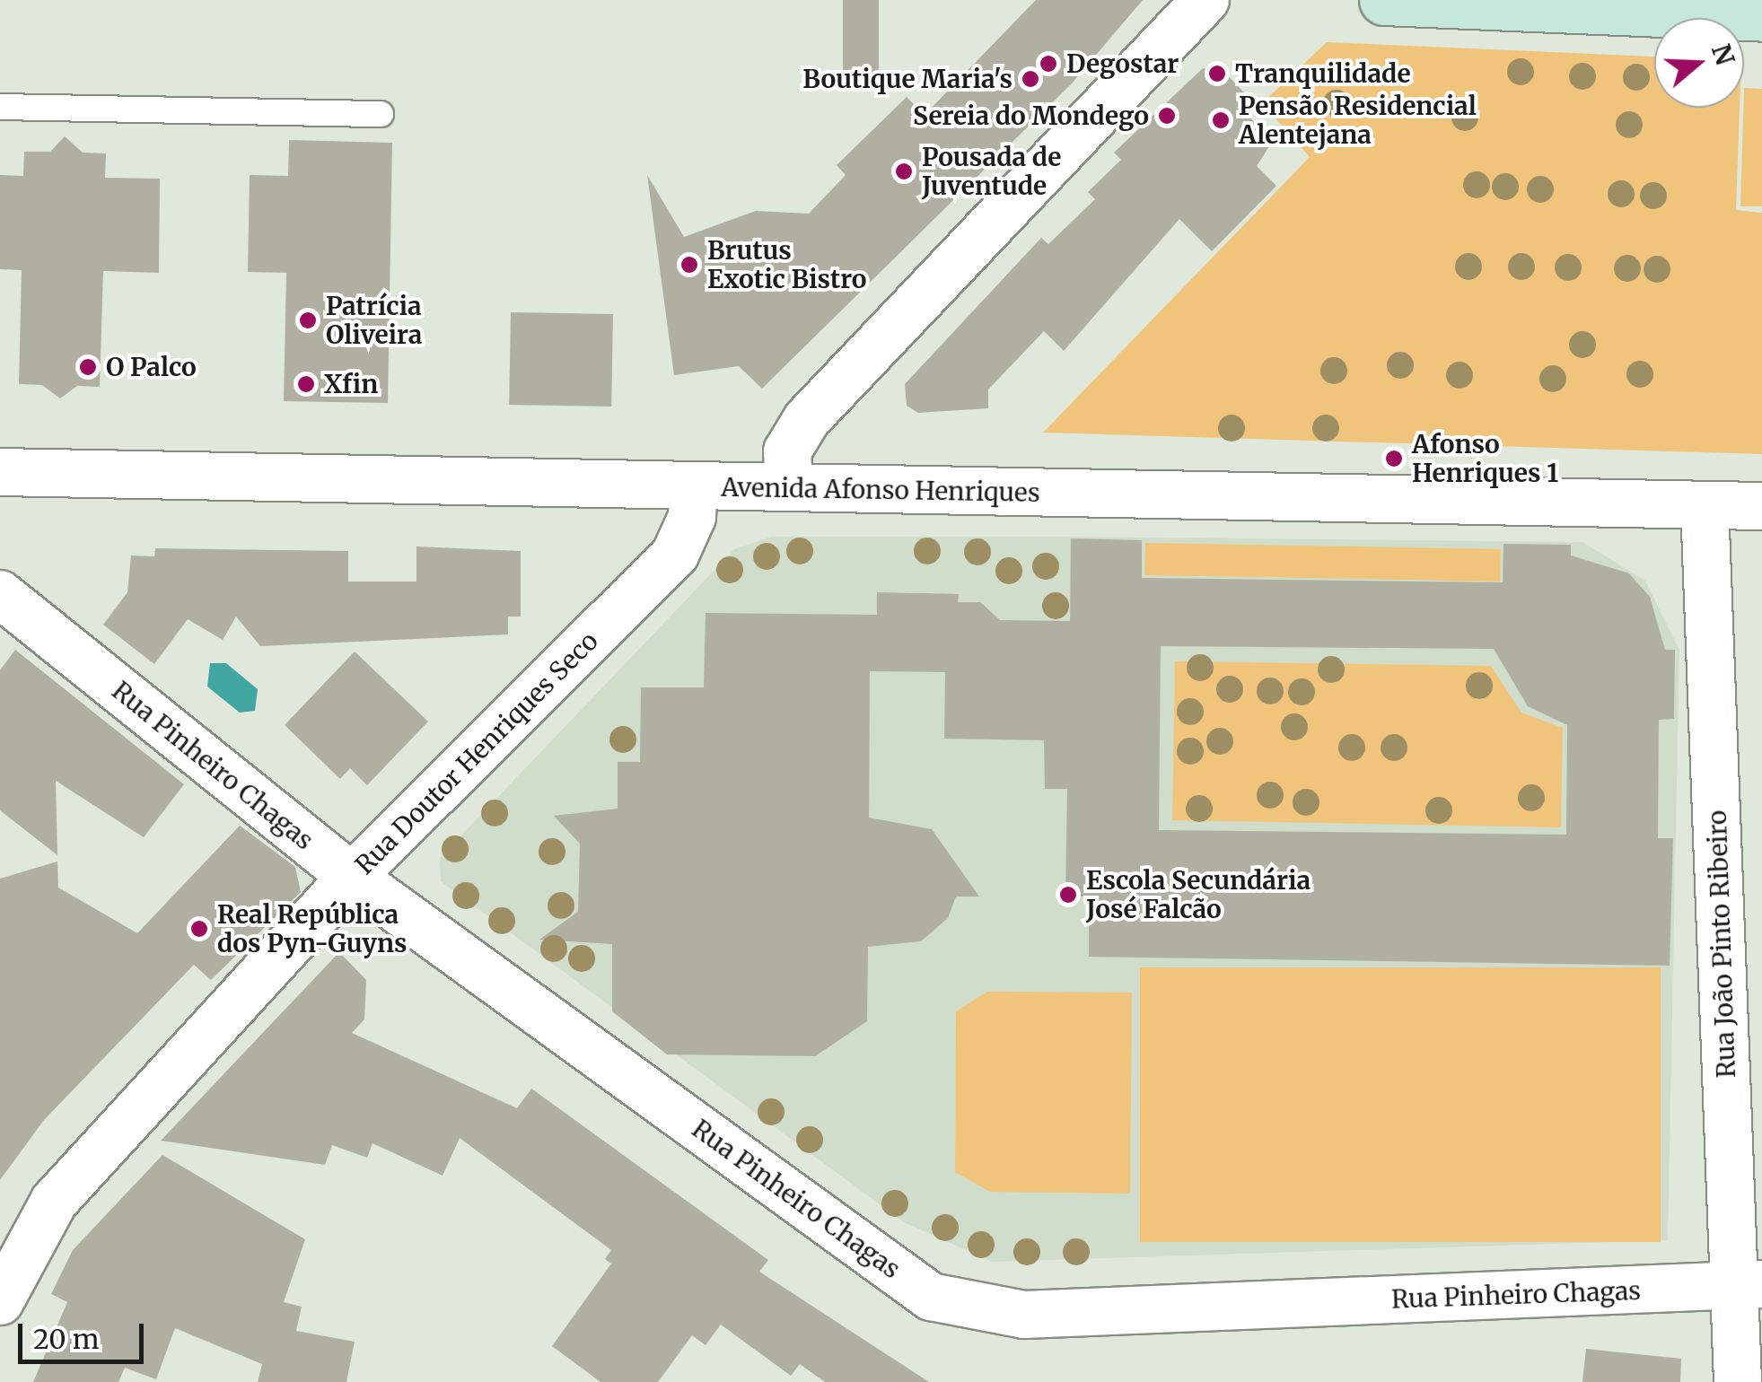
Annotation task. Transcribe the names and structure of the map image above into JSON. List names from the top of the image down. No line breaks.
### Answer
{"streets":{"street":["Avenida Afonso Henriques","Rua Doutor Henriques Seco","Rua Pinheiro Chagas","Rua João Pinto Ribeiro"]},"crossings":[["Avenida Afonso Henriques","Rua Doutor Henriques Seco"],["Avenida Afonso Henriques","Rua João Pinto Ribeiro"],["Rua Doutor Henriques Seco","Rua Pinheiro Chagas"],["Rua Pinheiro Chagas","Rua João Pinto Ribeiro"]],"places":["Degostar","Tranquilidade","Boutique Maria's","Sereia do Mondego","Pensão Residencial Alentejana","Pousada de Juventude","Brutus Exotic Bistro","Patrícia Oliveira","O Palco","Xfin","Afonso Henriques 1","Escola Secundária José Falcão","Real República dos Pyn-Guyns"],"scale_bar":"20 m","north":"right"}
